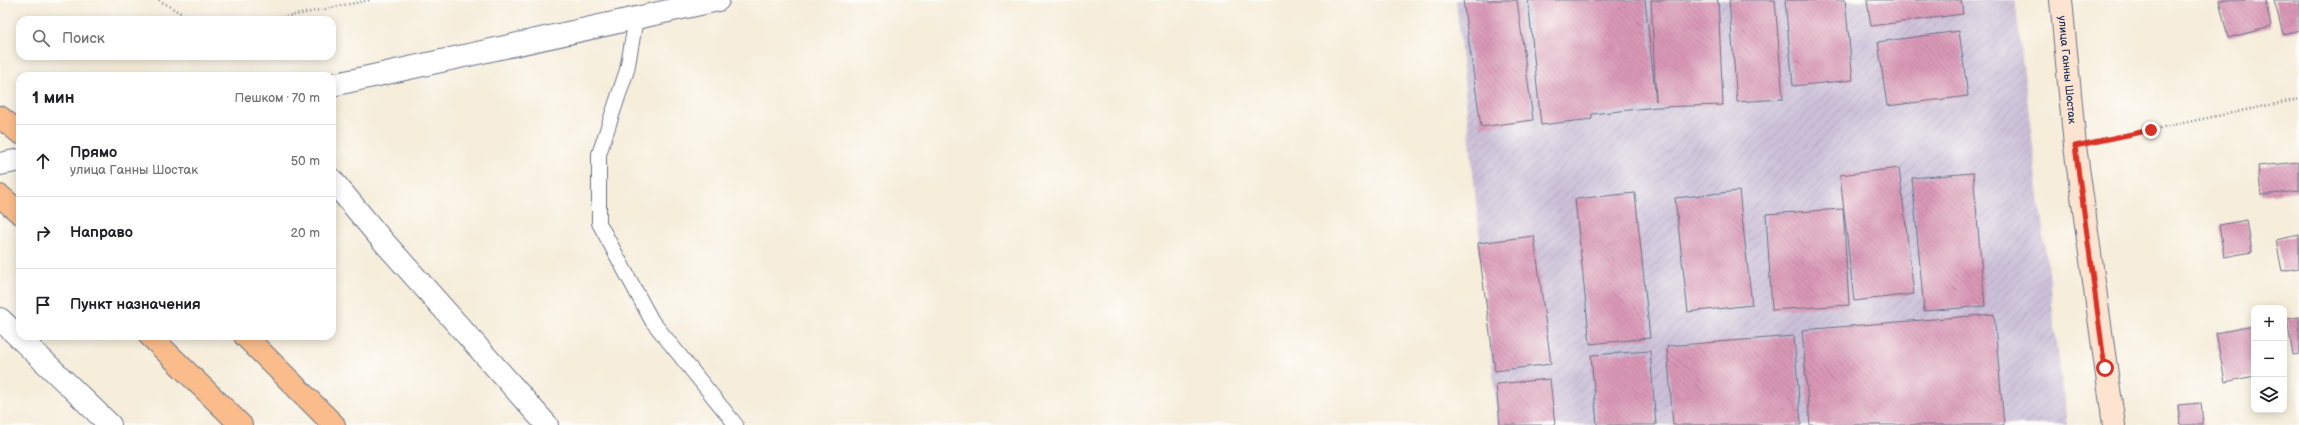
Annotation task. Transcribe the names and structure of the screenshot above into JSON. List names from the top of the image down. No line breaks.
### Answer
{"streets":{"main road":["улица Ганны Шостак"]},"page":{"search":"Поиск","heading":["1 мин","Пешком · 70 m"],"list":[["Прямо","улица Ганны Шостак","50 m"],["Направо","20 m"],"Пункт назначения"],"map_buttons":["+","−"]}}
